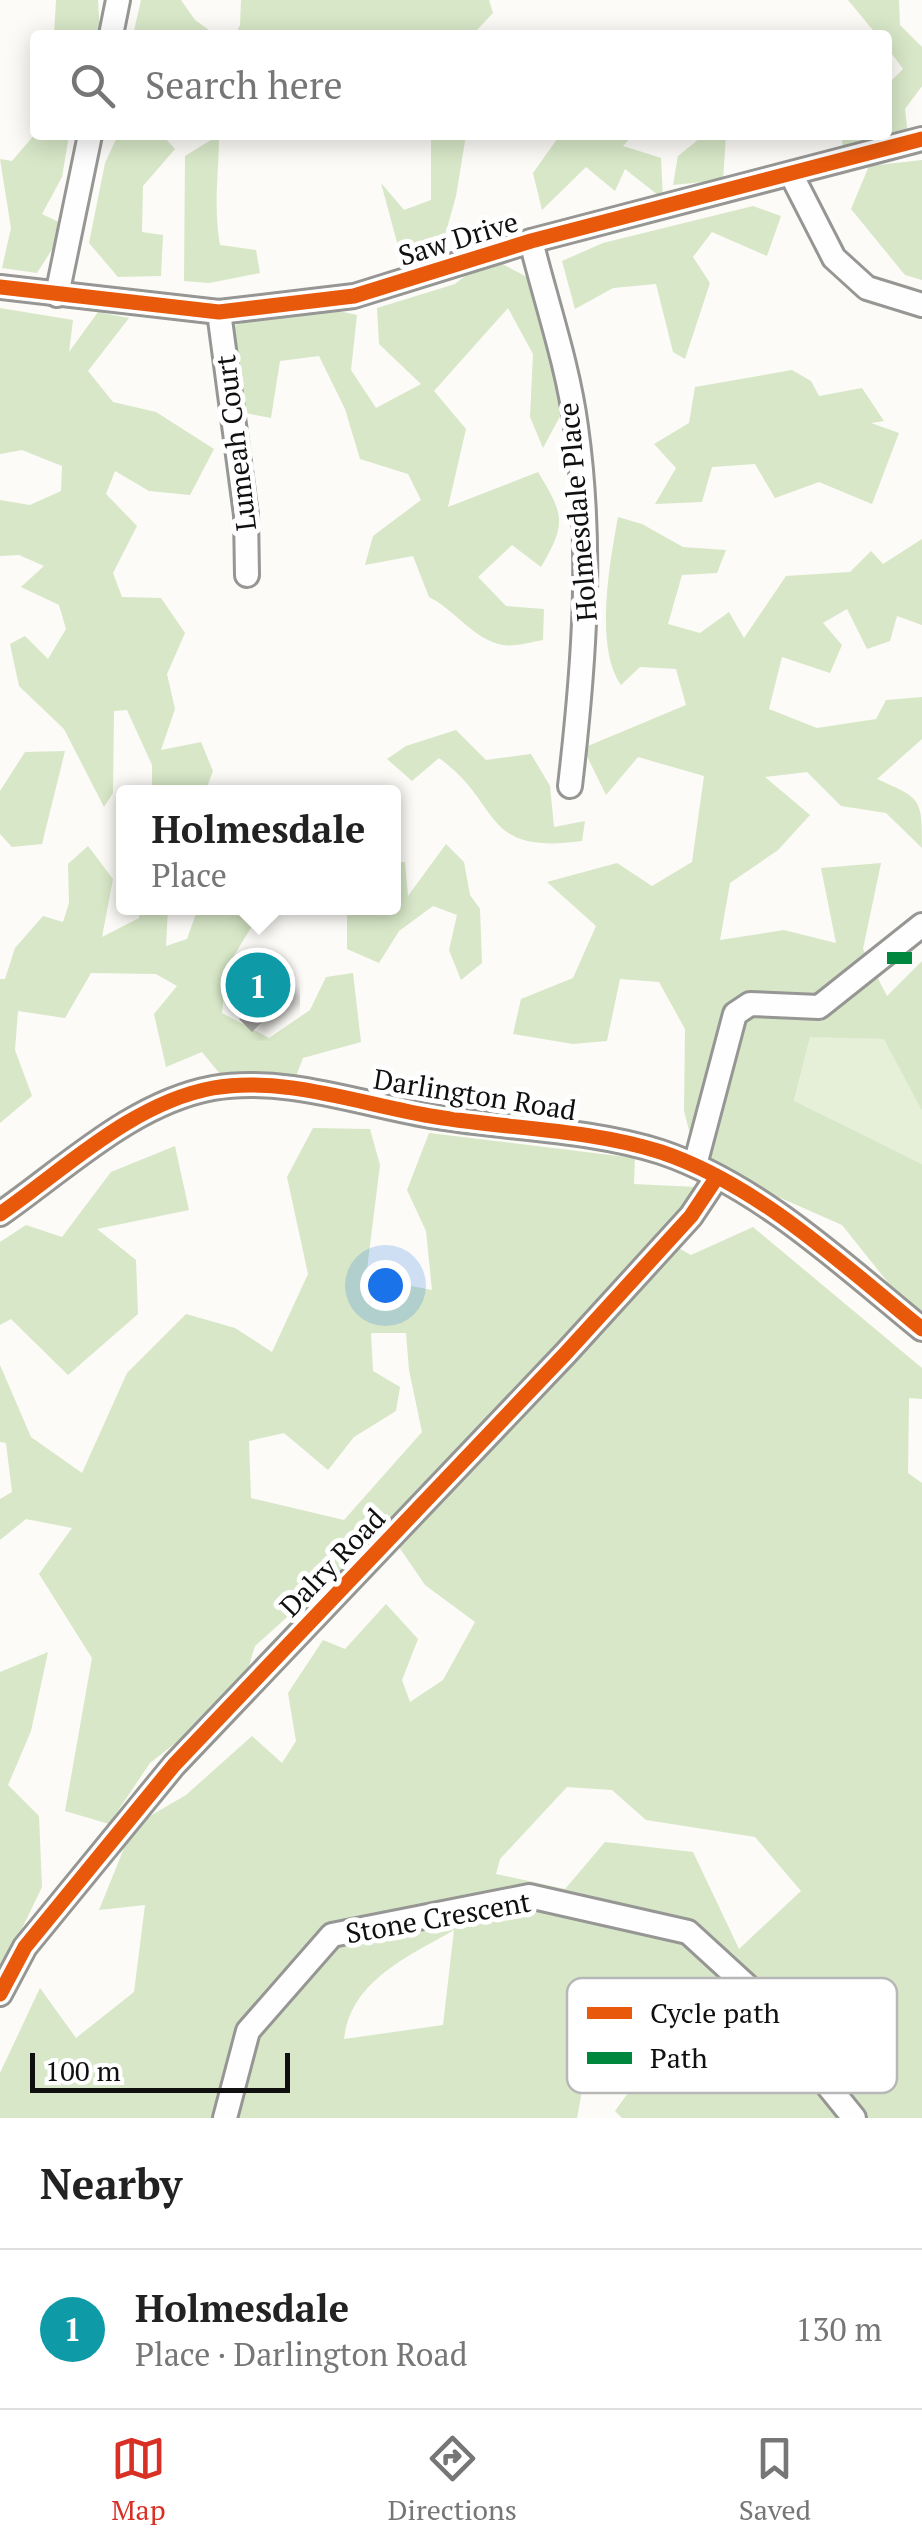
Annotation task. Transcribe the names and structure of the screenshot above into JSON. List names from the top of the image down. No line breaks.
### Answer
{"streets":{"street":["Saw Drive","Lumeah Court","Holmesdale Place","Darlington Road","Dalry Road","Stone Crescent"]},"crossings":[["Saw Drive","Lumeah Court"],["Saw Drive","Holmesdale Place"],["Darlington Road","Dalry Road"]],"legend":["Cycle path","Path"],"scale_bar":"100 m","page":{"search":"Search here","popup":["Holmesdale","Place"],"pins":"1","scale":"100 m","heading":"Nearby","list":[{"mark":"1","name":"Holmesdale","note":"Place · Darlington Road","value":"130 m"}],"nav":["Map","Directions","Saved"]}}
